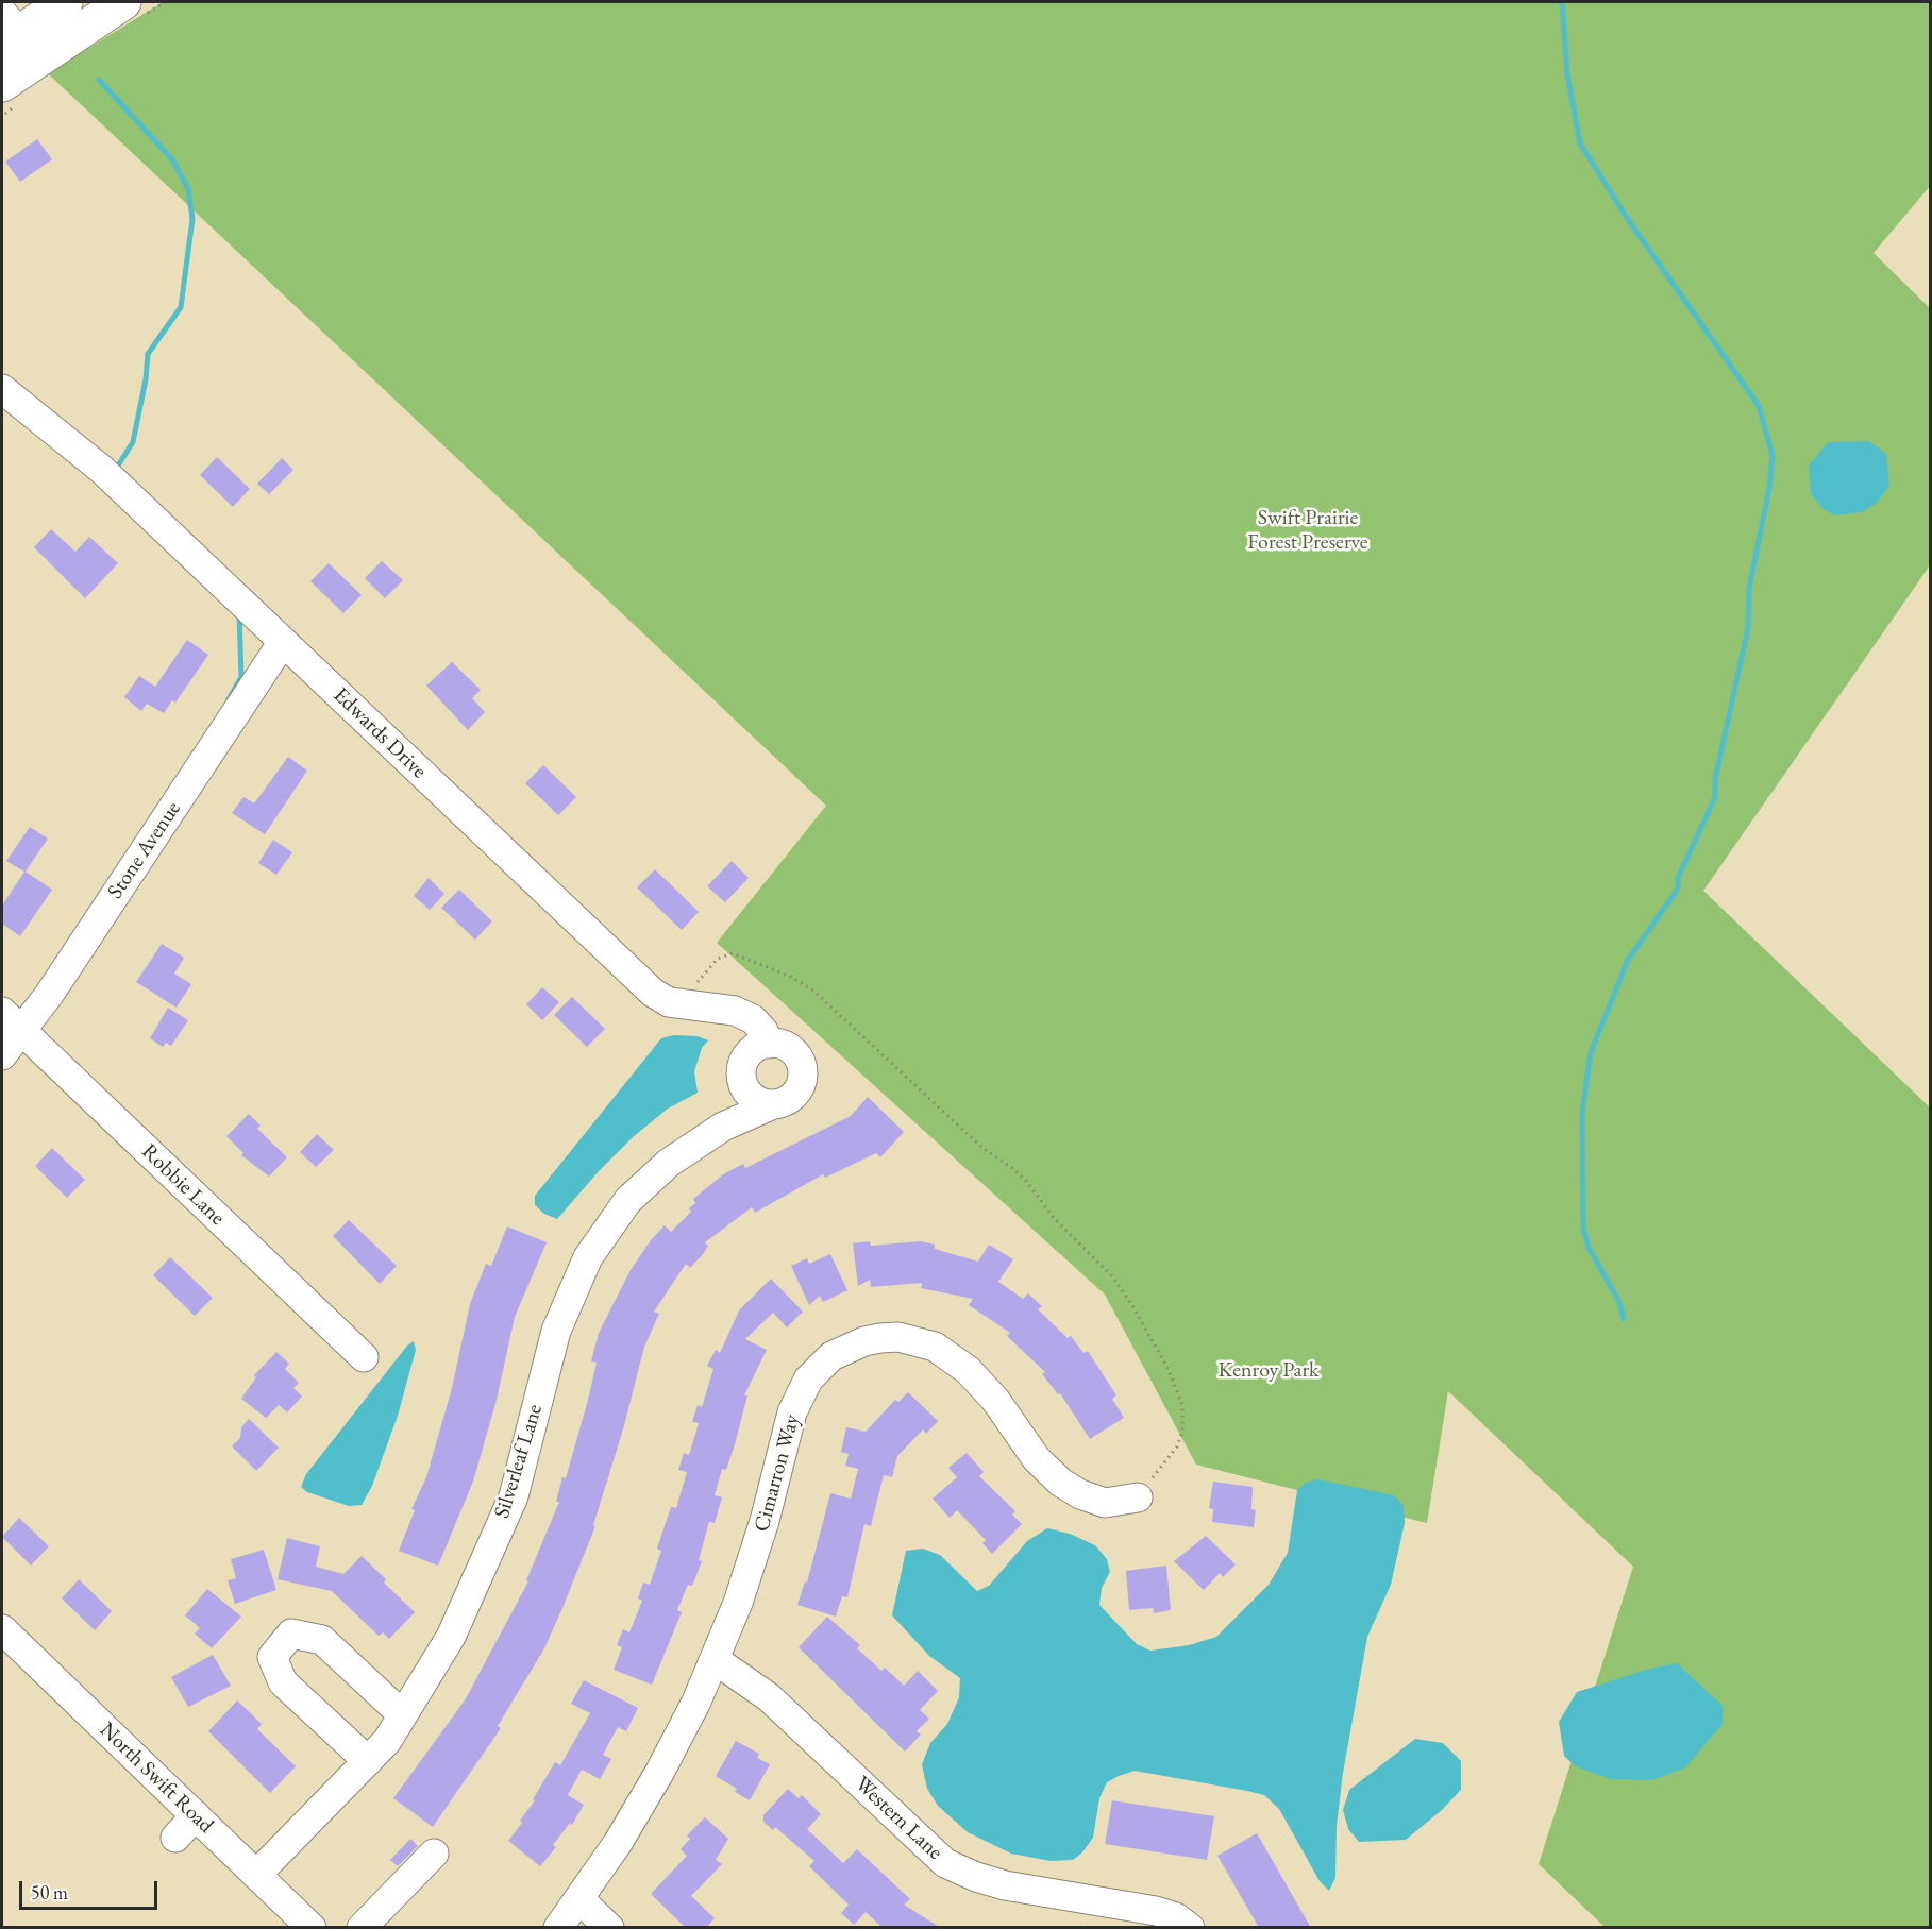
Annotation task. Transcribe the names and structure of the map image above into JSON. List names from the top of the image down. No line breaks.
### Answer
{"streets":{"street":["Edwards Drive","Stone Avenue","Robbie Lane","Silverleaf Lane","Cimarron Way","North Swift Road","Western Lane"]},"crossings":[["Edwards Drive","Stone Avenue"],["Edwards Drive","Silverleaf Lane"],["Stone Avenue","Robbie Lane"],["Silverleaf Lane","North Swift Road"],["Cimarron Way","Western Lane"]],"parks":["Swift Prairie Forest Preserve","Kenroy Park"],"scale_bar":"50 m"}
